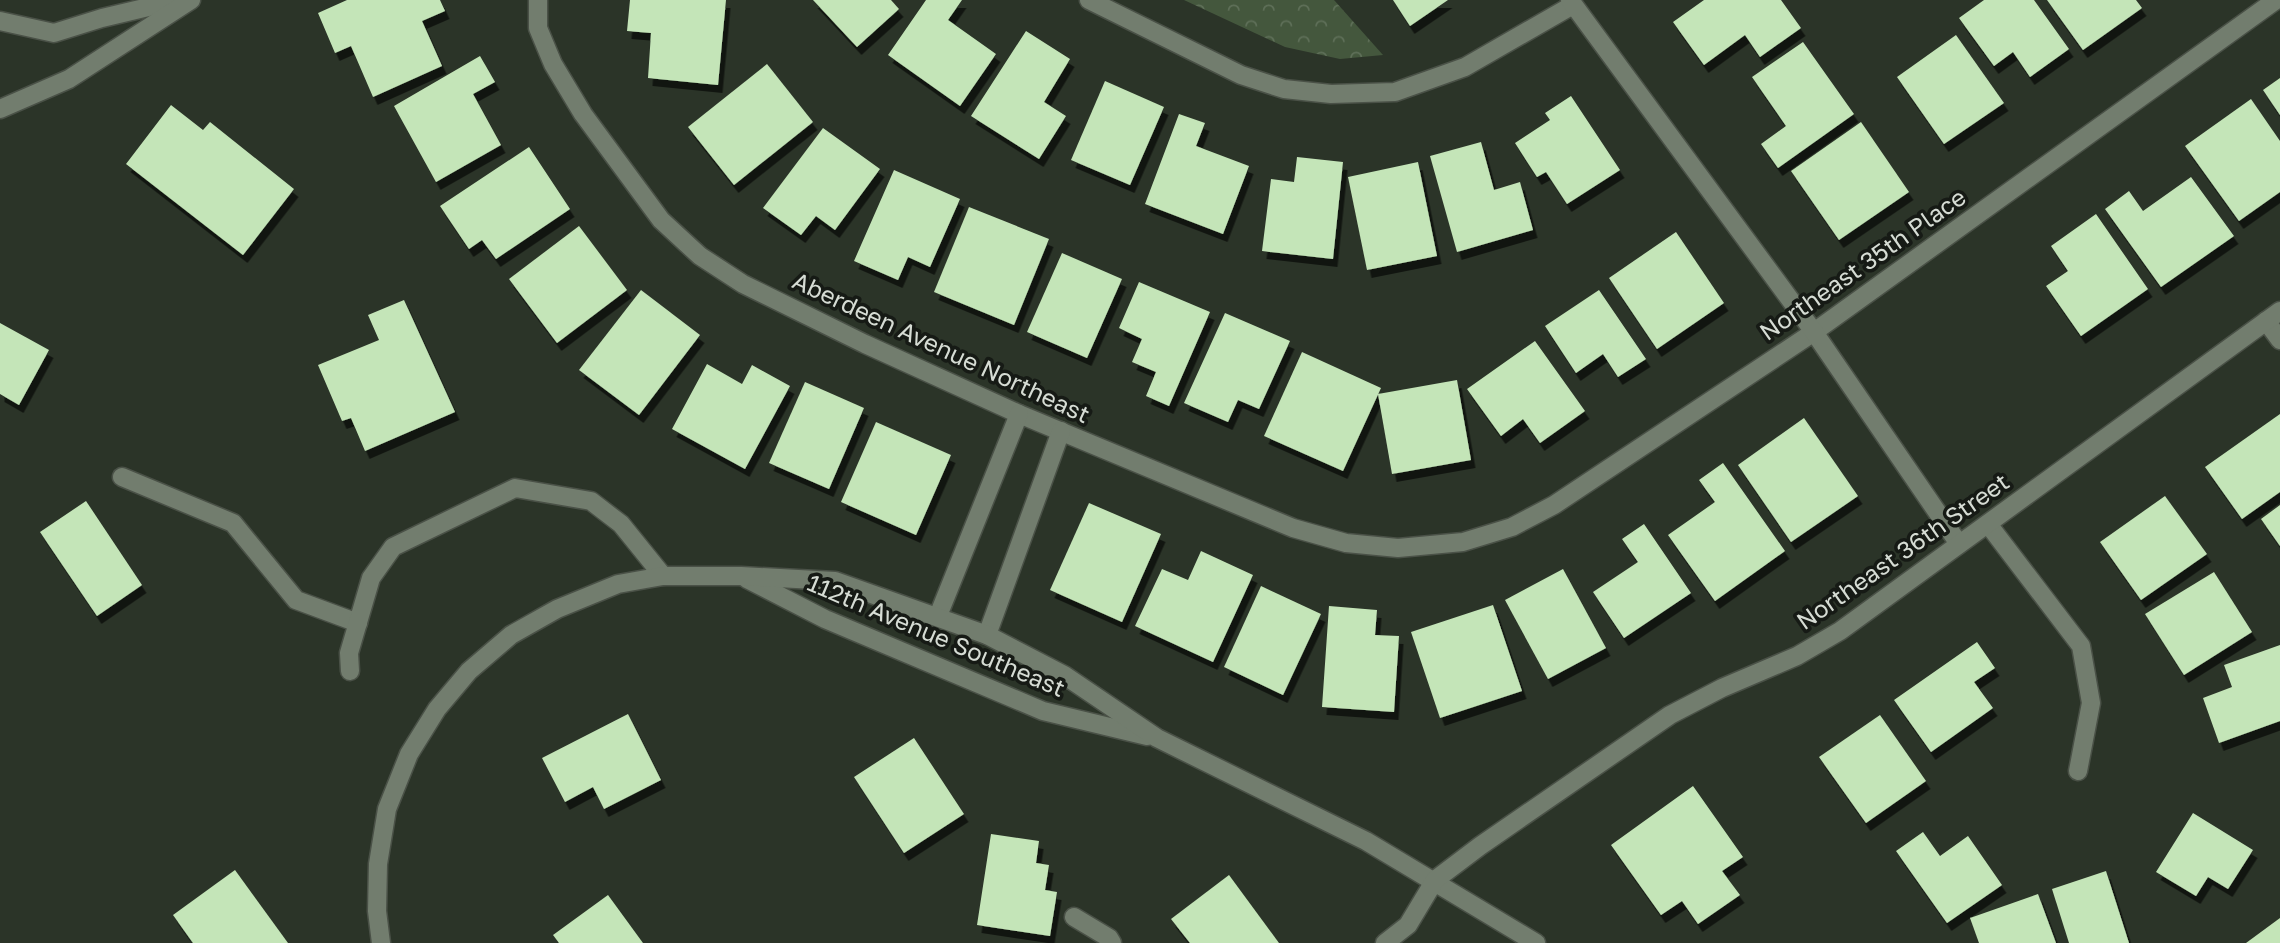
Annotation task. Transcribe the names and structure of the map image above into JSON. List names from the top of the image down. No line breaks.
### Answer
{"streets":{"street":["Northeast 35th Place","Aberdeen Avenue Northeast","Northeast 36th Street","112th Avenue Southeast"]},"crossings":[["Northeast 35th Place","Aberdeen Avenue Northeast"],["Northeast 36th Street","112th Avenue Southeast"]]}
